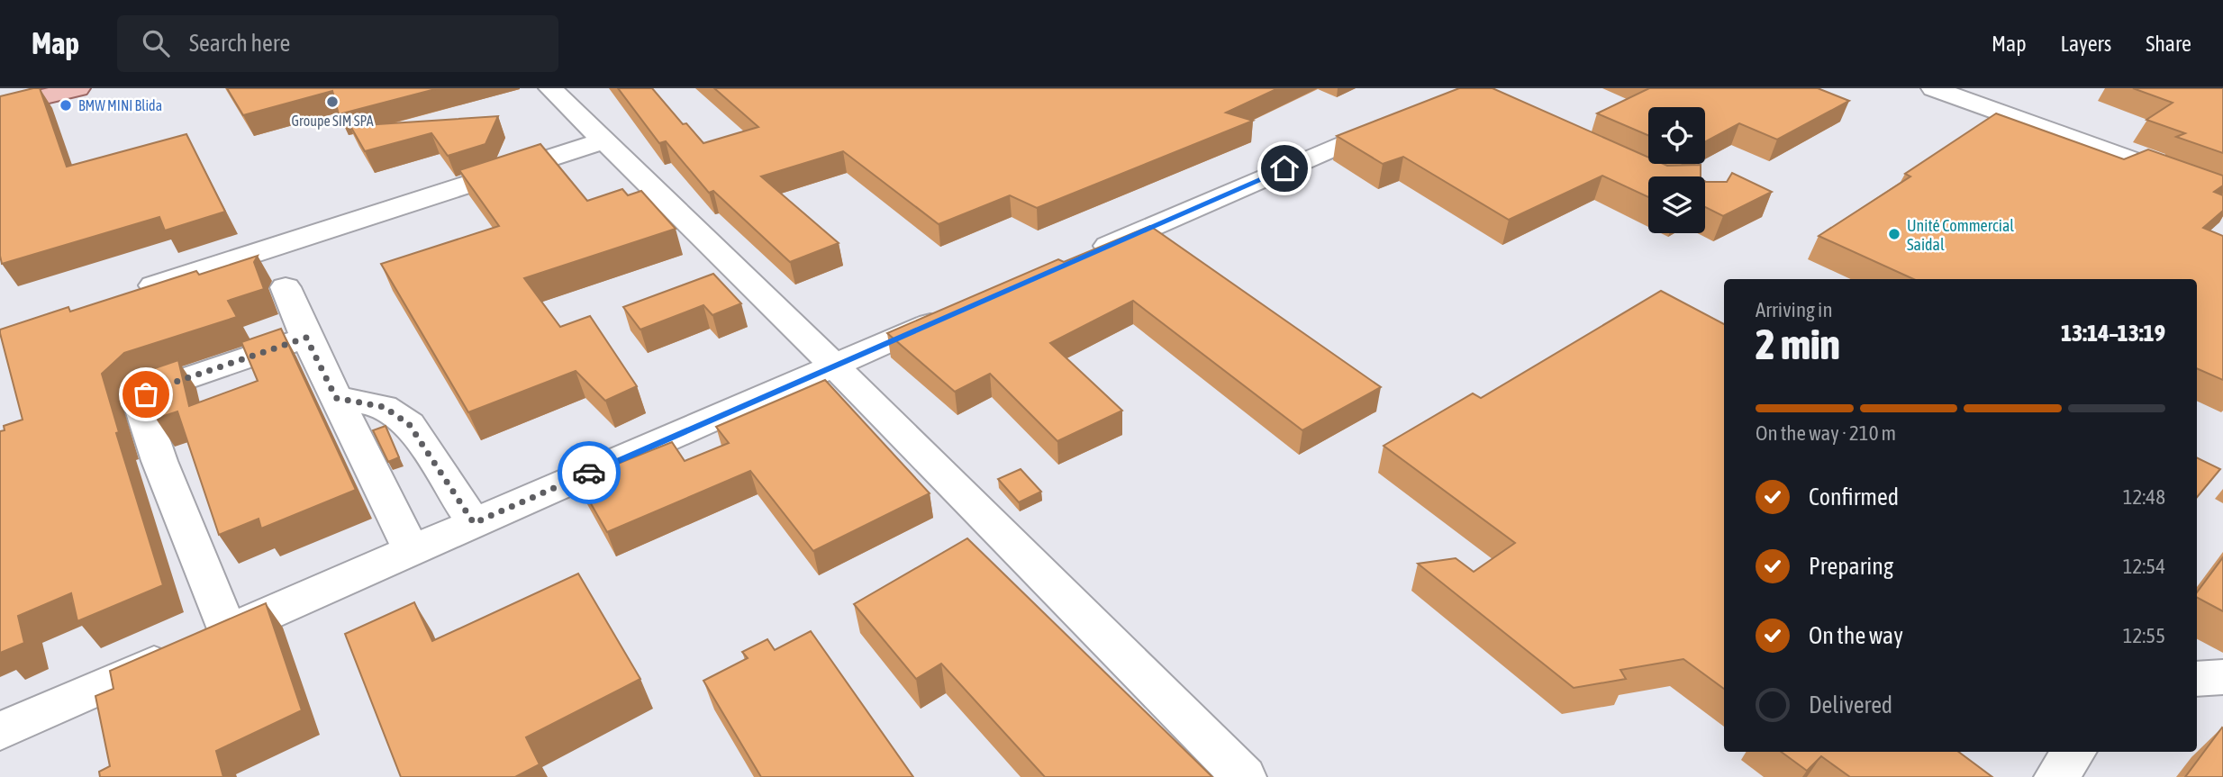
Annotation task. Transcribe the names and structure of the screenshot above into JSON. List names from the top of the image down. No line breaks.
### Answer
{"places":["Groupe SIM SPA","BMW MINI Blida","Unité Commercial Saidal"],"page":{"header":"Map","search":"Search here","nav":["Map","Layers","Share"],"heading":["2 min","Arriving in","13:14–13:19"],"bar":"On the way · 210 m","list":[["Confirmed","12:48"],["Preparing","12:54"],["On the way","12:55"],"Delivered"]}}
